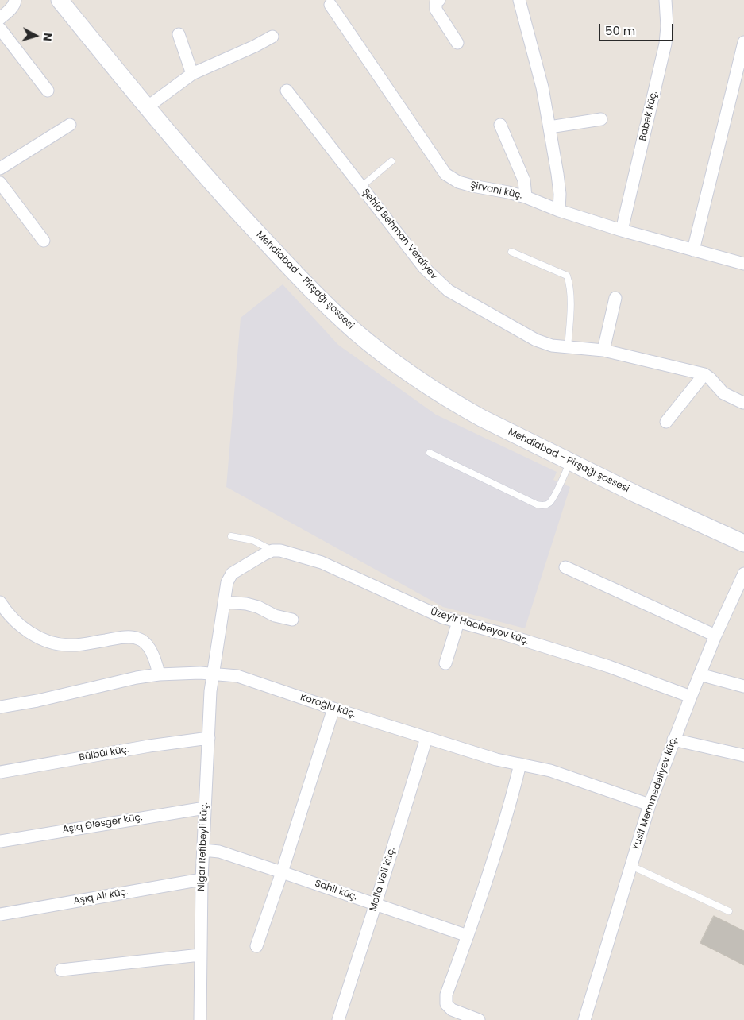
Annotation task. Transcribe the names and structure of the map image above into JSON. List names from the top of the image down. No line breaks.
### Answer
{"streets":{"main road":["Mehdiabad - Pirşağı şossesi"],"street":["Babək küç.","Şirvani küç.","Şəhid Bəhman Verdiyev","Üzeyir Hacıbəyov küç.","Koroğlu küç.","Bülbül küç.","Yusif Məmmədəliyev küç.","Aşıq Ələsgər küç.","Nigar Rəfibəyli küç.","Molla Vəli küç.","Sahil küç.","Aşıq Alı küç."]},"crossings":[["Babək küç.","Şirvani küç."],["Üzeyir Hacıbəyov küç.","Yusif Məmmədəliyev küç."],["Üzeyir Hacıbəyov küç.","Nigar Rəfibəyli küç."],["Koroğlu küç.","Yusif Məmmədəliyev küç."],["Koroğlu küç.","Nigar Rəfibəyli küç."],["Koroğlu küç.","Molla Vəli küç."],["Bülbül küç.","Nigar Rəfibəyli küç."],["Aşıq Ələsgər küç.","Nigar Rəfibəyli küç."],["Nigar Rəfibəyli küç.","Sahil küç."],["Nigar Rəfibəyli küç.","Aşıq Alı küç."],["Molla Vəli küç.","Sahil küç."]],"scale_bar":"50 m","north":"right"}
